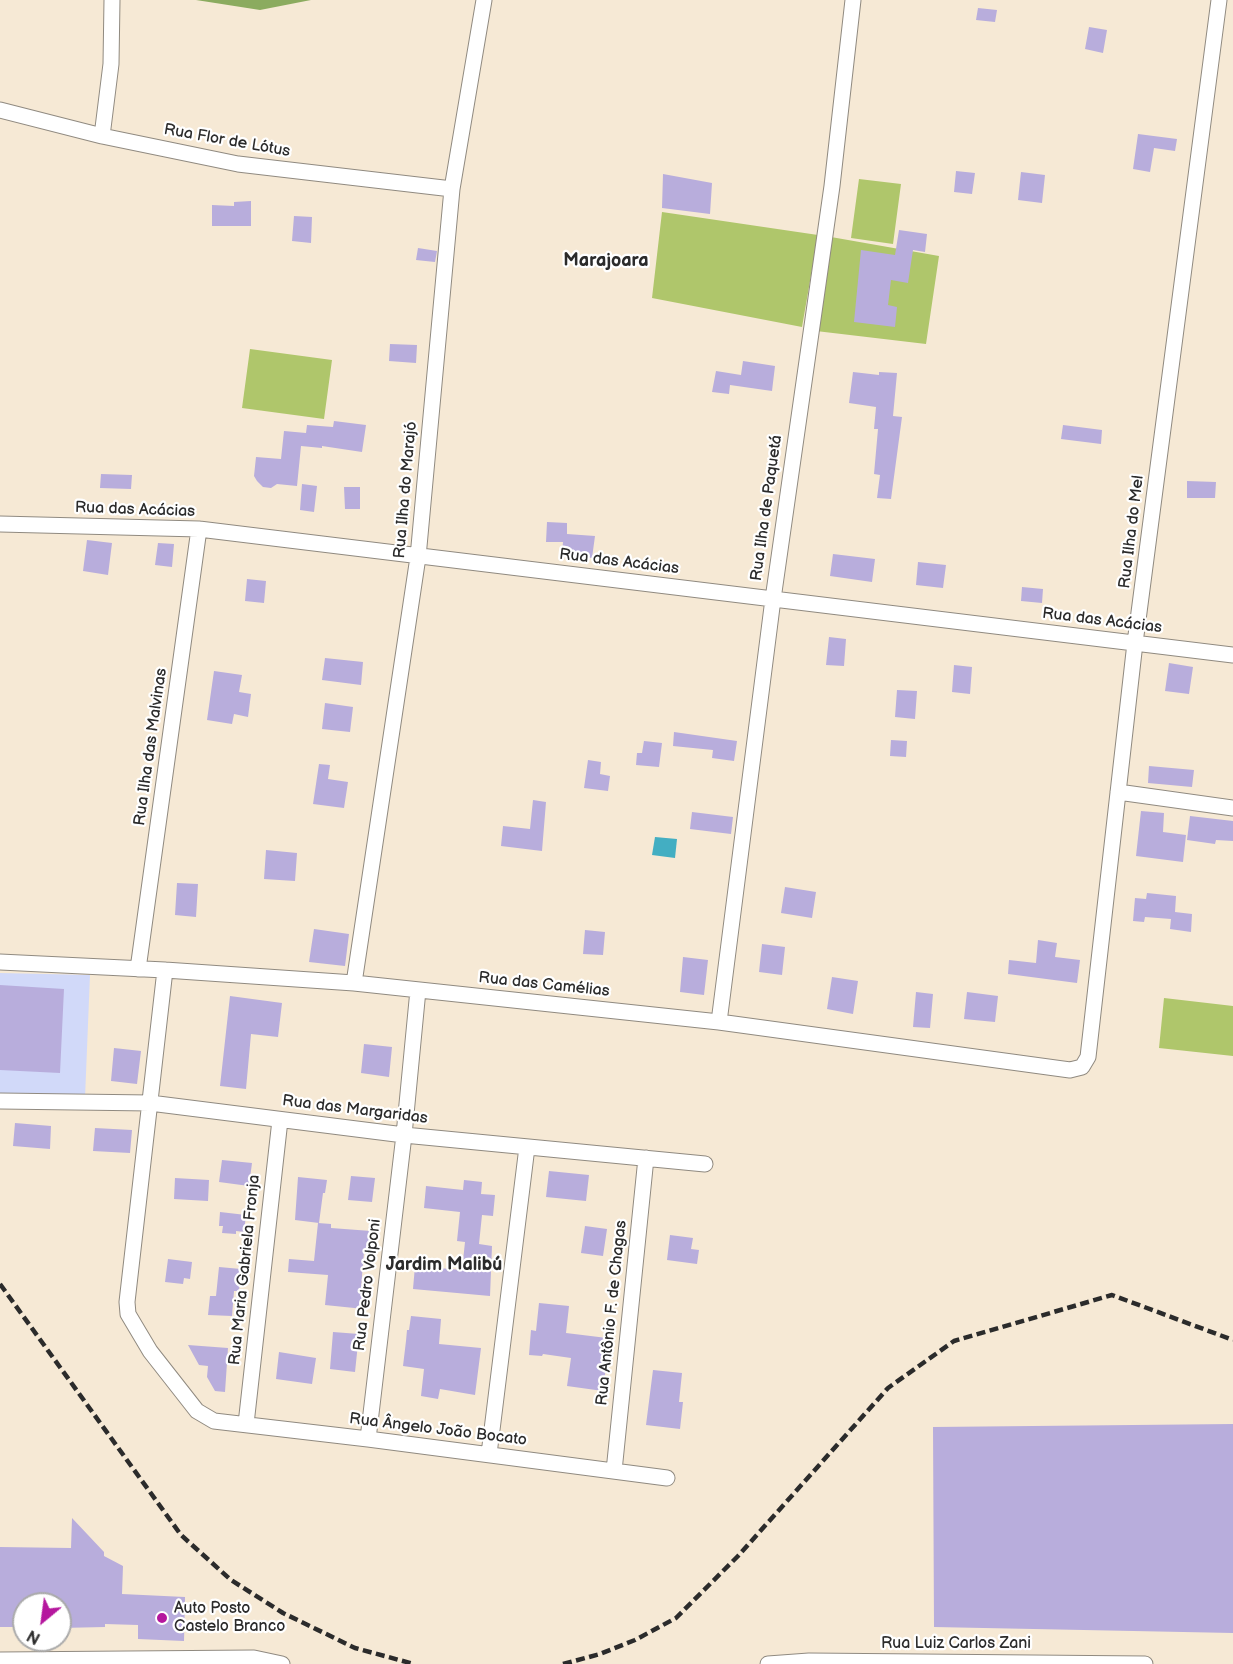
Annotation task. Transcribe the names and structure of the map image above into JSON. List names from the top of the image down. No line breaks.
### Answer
{"streets":{"street":["Rua Flor de Lótus","Rua Ilha do Marajó","Rua Ilha de Paquetá","Rua das Acácias","Rua Ilha do Mel","Rua Ilha das Malvinas","Rua das Camélias","Rua das Margaridas","Rua Maria Gabriela Fronja","Rua Pedro Volponi","Rua Antônio F. de Chagas","Rua Ângelo João Bocato","Rua Luiz Carlos Zani"]},"crossings":[["Rua Flor de Lótus","Rua Ilha do Marajó"],["Rua Ilha do Marajó","Rua das Acácias"],["Rua Ilha do Marajó","Rua das Camélias"],["Rua Ilha de Paquetá","Rua das Acácias"],["Rua Ilha de Paquetá","Rua das Camélias"],["Rua das Acácias","Rua Ilha do Mel"],["Rua das Acácias","Rua Ilha das Malvinas"],["Rua Ilha do Mel","Rua das Camélias"],["Rua Ilha das Malvinas","Rua das Camélias"],["Rua das Camélias","Rua Pedro Volponi"],["Rua das Margaridas","Rua Maria Gabriela Fronja"],["Rua das Margaridas","Rua Pedro Volponi"],["Rua das Margaridas","Rua Antônio F. de Chagas"],["Rua das Margaridas","Rua Ângelo João Bocato"],["Rua Maria Gabriela Fronja","Rua Ângelo João Bocato"],["Rua Pedro Volponi","Rua Ângelo João Bocato"],["Rua Antônio F. de Chagas","Rua Ângelo João Bocato"]],"districts":["Marajoara","Jardim Malibú"],"places":["Auto Posto Castelo Branco"],"north":"bottom left"}
